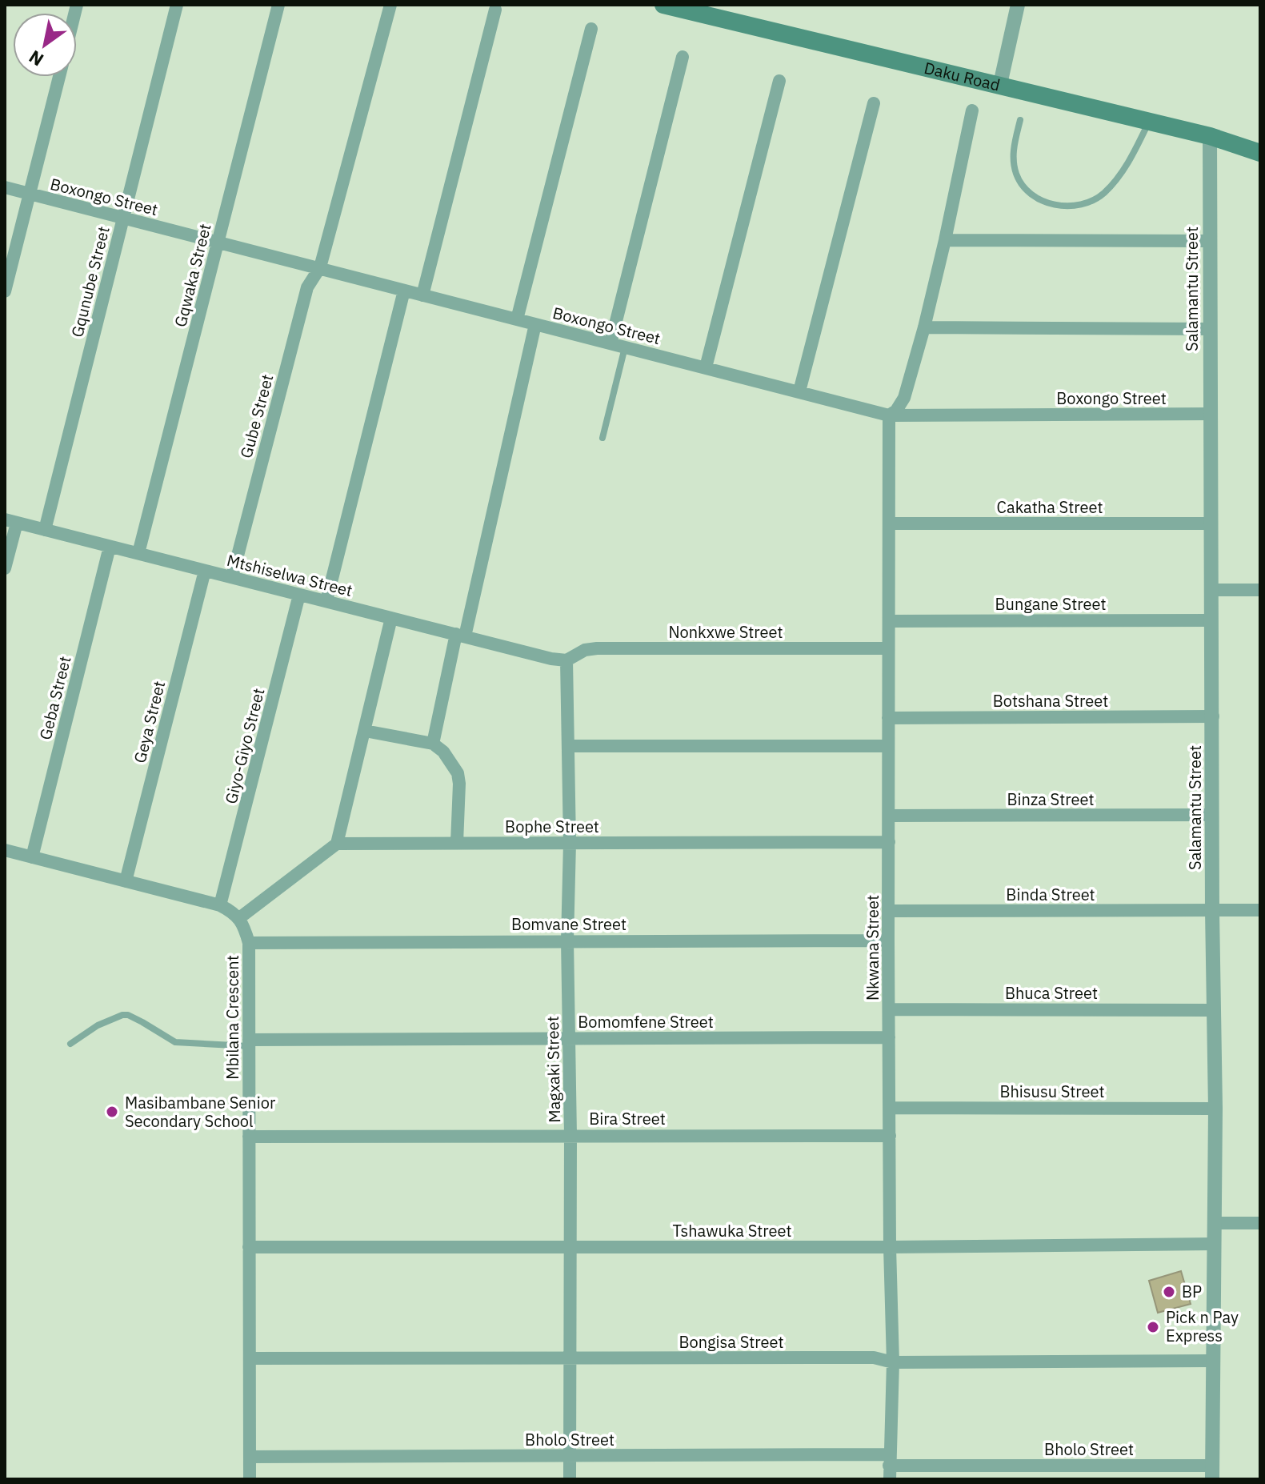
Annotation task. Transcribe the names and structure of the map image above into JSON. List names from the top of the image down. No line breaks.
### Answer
{"streets":{"main road":["Daku Road"],"street":["Boxongo Street","Gqwaka Street","Gqunube Street","Salamantu Street","Gube Street","Cakatha Street","Mtshiselwa Street","Bungane Street","Nonkxwe Street","Geba Street","Botshana Street","Geya Street","Giyo-Giyo Street","Binza Street","Bophe Street","Binda Street","Bomvane Street","Nkwana Street","Bhuca Street","Mbilana Crescent","Bomomfene Street","Magxaki Street","Bhisusu Street","Bira Street","Tshawuka Street","Bongisa Street","Bholo Street"]},"crossings":[["Daku Road","Salamantu Street"],["Boxongo Street","Gqwaka Street"],["Boxongo Street","Gqunube Street"],["Boxongo Street","Salamantu Street"],["Boxongo Street","Gube Street"],["Boxongo Street","Nkwana Street"],["Gqwaka Street","Mtshiselwa Street"],["Gqunube Street","Mtshiselwa Street"],["Salamantu Street","Cakatha Street"],["Salamantu Street","Bungane Street"],["Salamantu Street","Botshana Street"],["Salamantu Street","Binza Street"],["Salamantu Street","Binda Street"],["Salamantu Street","Bhuca Street"],["Salamantu Street","Bhisusu Street"],["Salamantu Street","Tshawuka Street"],["Salamantu Street","Bongisa Street"],["Salamantu Street","Bholo Street"],["Gube Street","Mtshiselwa Street"],["Cakatha Street","Nkwana Street"],["Mtshiselwa Street","Nonkxwe Street"],["Mtshiselwa Street","Geba Street"],["Mtshiselwa Street","Geya Street"],["Mtshiselwa Street","Giyo-Giyo Street"],["Mtshiselwa Street","Magxaki Street"],["Bungane Street","Nkwana Street"],["Nonkxwe Street","Nkwana Street"],["Nonkxwe Street","Magxaki Street"],["Botshana Street","Nkwana Street"],["Binza Street","Nkwana Street"],["Bophe Street","Nkwana Street"],["Bophe Street","Magxaki Street"],["Binda Street","Nkwana Street"],["Bomvane Street","Nkwana Street"],["Bomvane Street","Mbilana Crescent"],["Bomvane Street","Magxaki Street"],["Nkwana Street","Bhuca Street"],["Nkwana Street","Bomomfene Street"],["Nkwana Street","Bhisusu Street"],["Nkwana Street","Bira Street"],["Nkwana Street","Tshawuka Street"],["Nkwana Street","Bongisa Street"],["Nkwana Street","Bholo Street"],["Mbilana Crescent","Bomomfene Street"],["Mbilana Crescent","Bira Street"],["Mbilana Crescent","Tshawuka Street"],["Mbilana Crescent","Bongisa Street"],["Mbilana Crescent","Bholo Street"],["Bomomfene Street","Magxaki Street"],["Magxaki Street","Bira Street"],["Magxaki Street","Tshawuka Street"],["Magxaki Street","Bongisa Street"],["Magxaki Street","Bholo Street"]],"places":["Masibambane Senior Secondary School","BP","Pick n Pay Express"],"north":"bottom left"}
